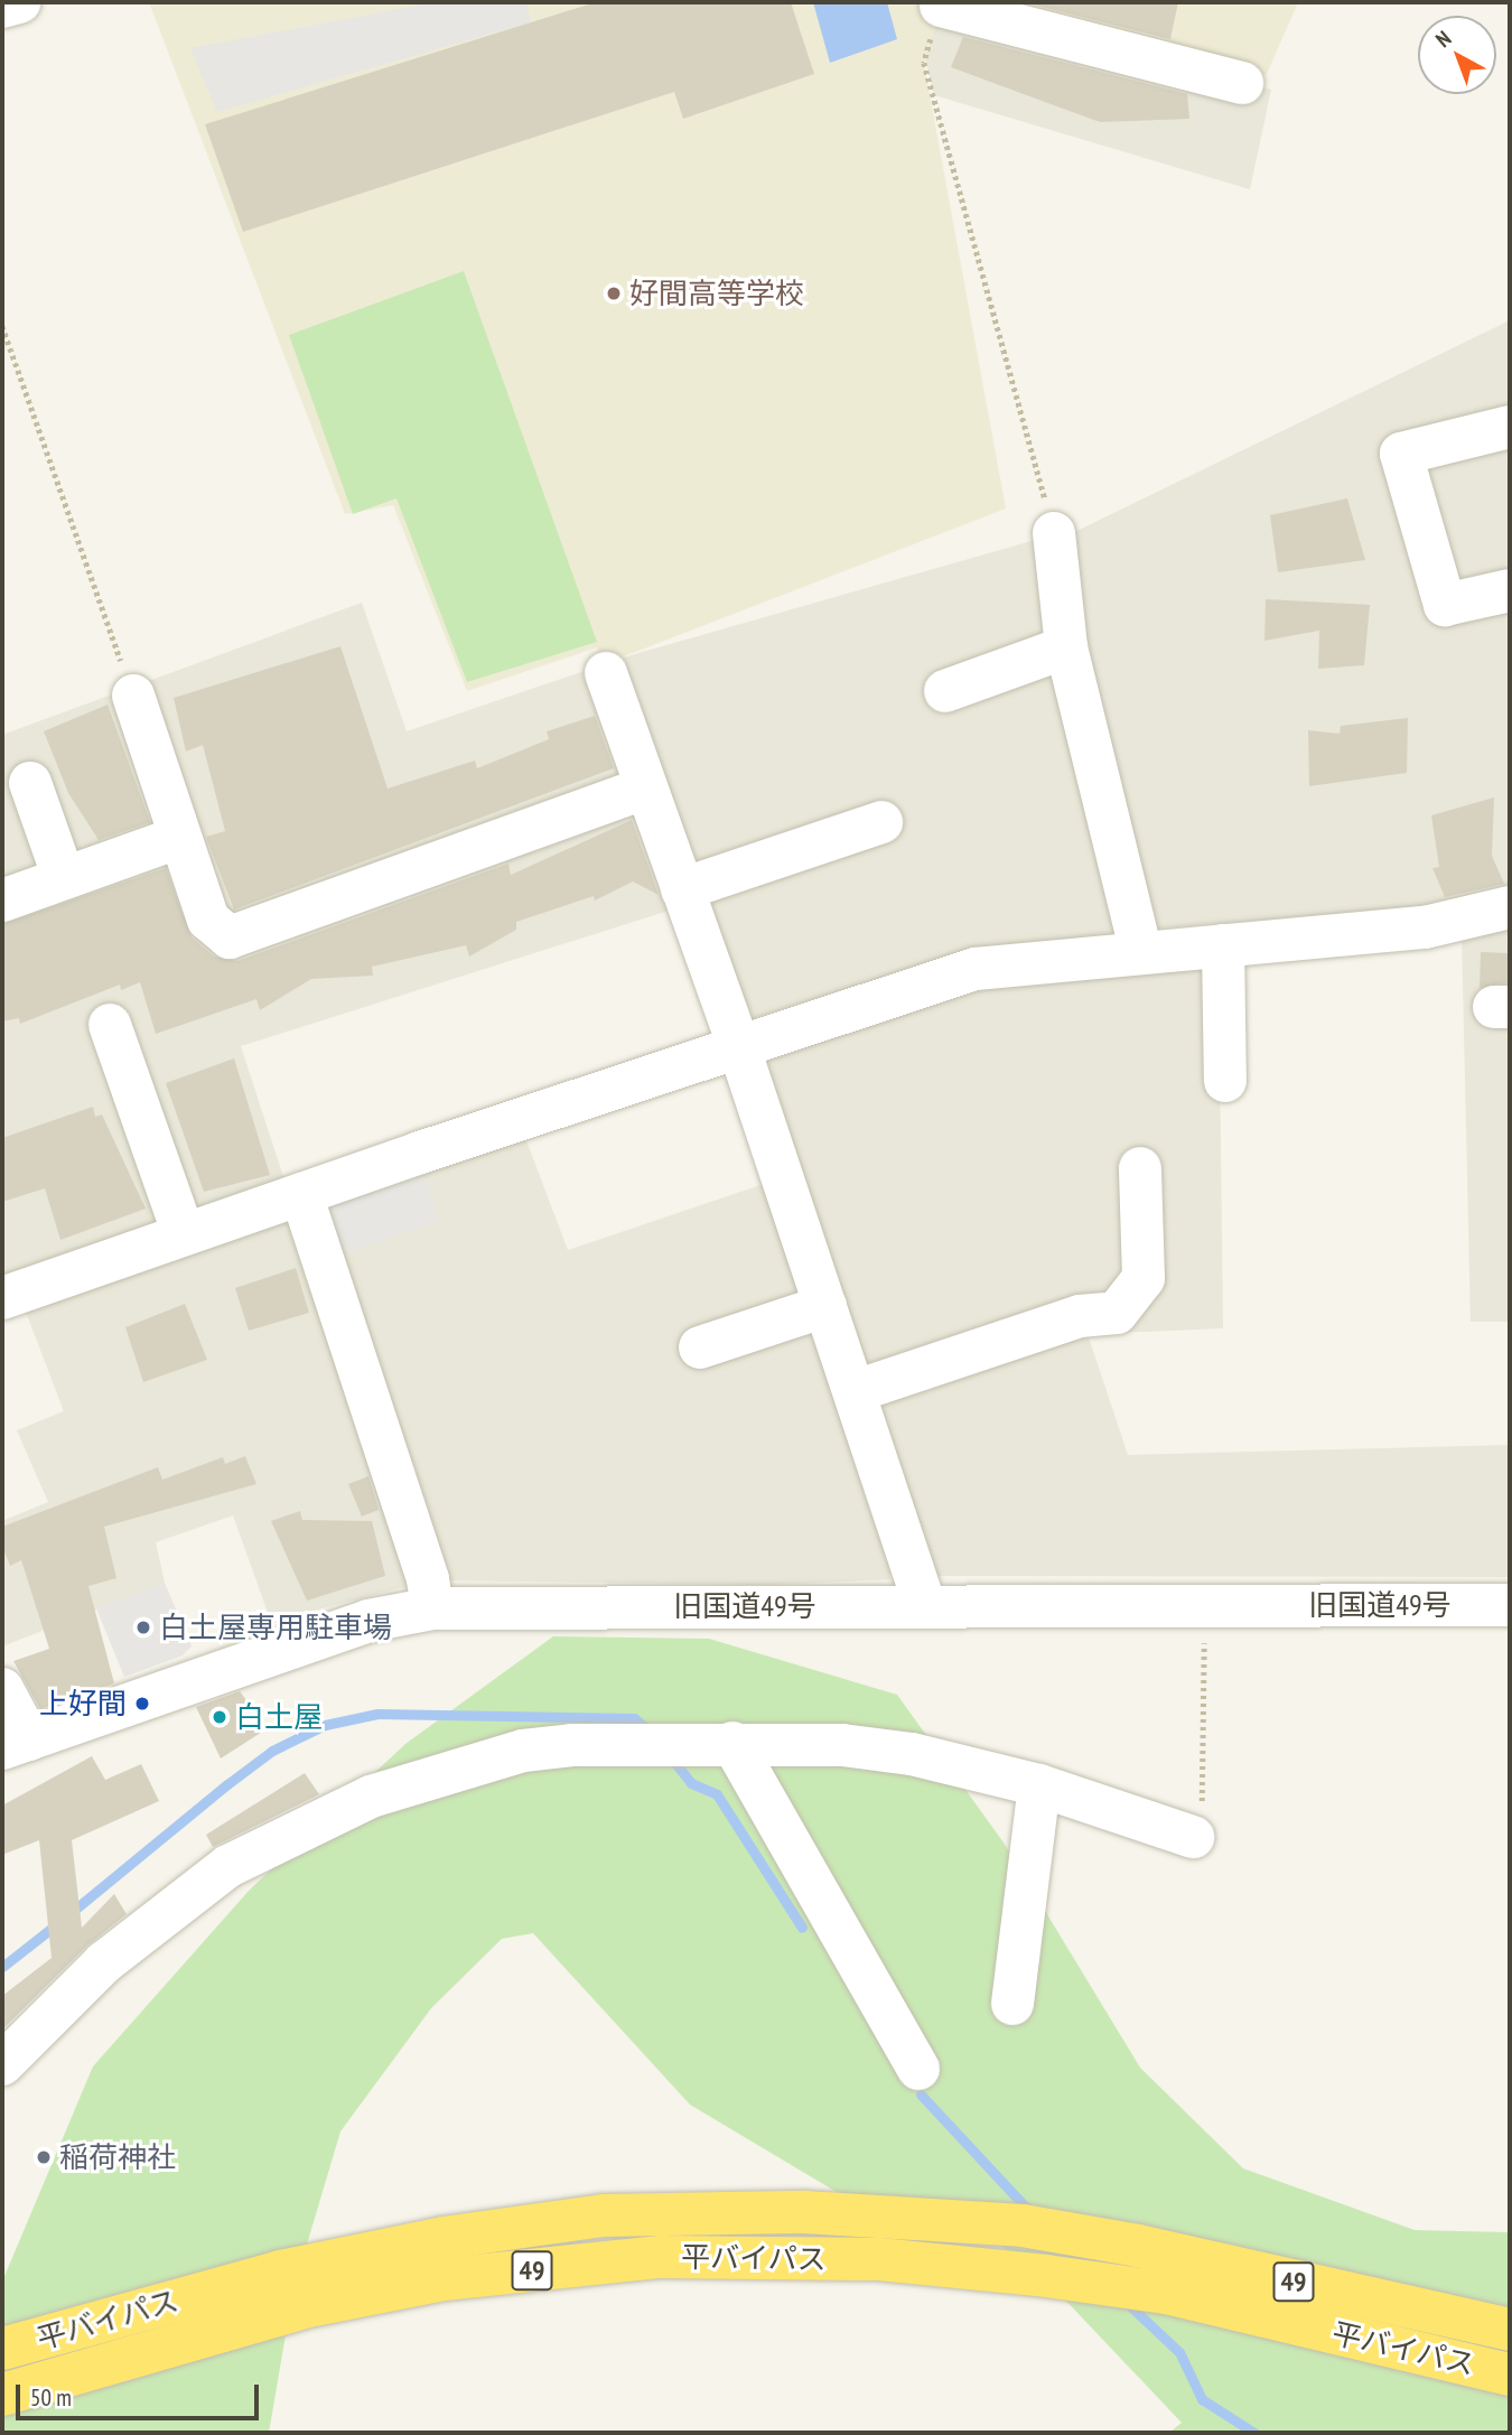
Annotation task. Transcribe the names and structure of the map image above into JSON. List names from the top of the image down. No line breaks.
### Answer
{"streets":{"highway":["平バイパス","49"],"street":["旧国道49号"]},"places":["好間高等学校","白土屋専用駐車場","上好間","白土屋","稲荷神社"],"scale_bar":"50 m","north":"top left"}
